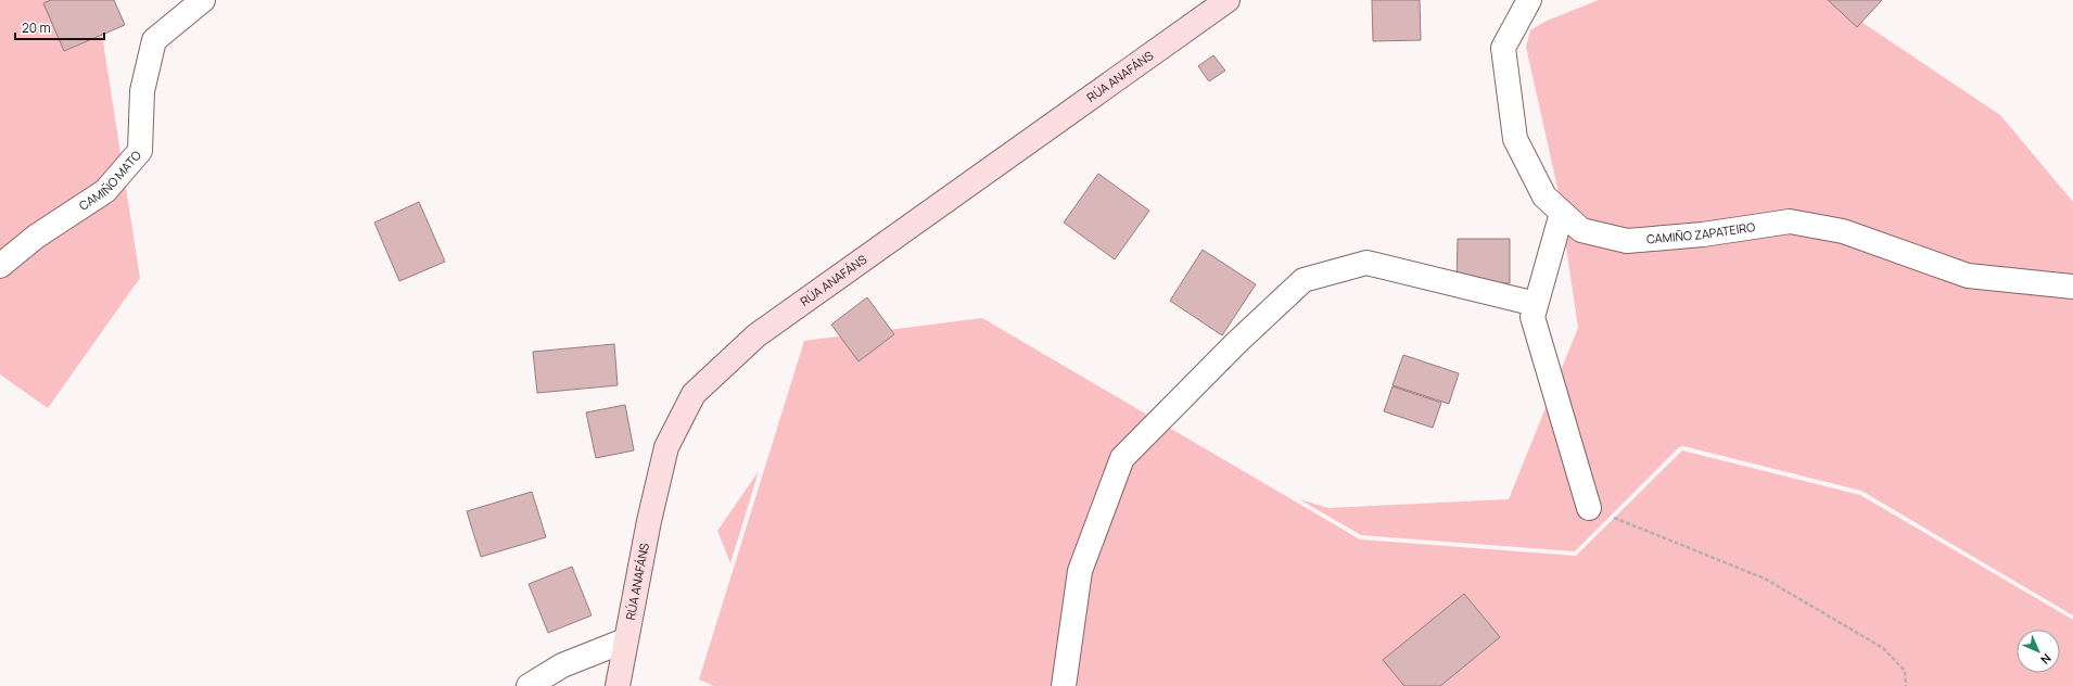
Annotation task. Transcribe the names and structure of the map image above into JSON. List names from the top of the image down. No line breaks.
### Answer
{"streets":{"street":["RÚA ANAFÁNS","CAMIÑO MATO","CAMIÑO ZAPATEIRO"]},"scale_bar":"20 m","north":"bottom right"}
